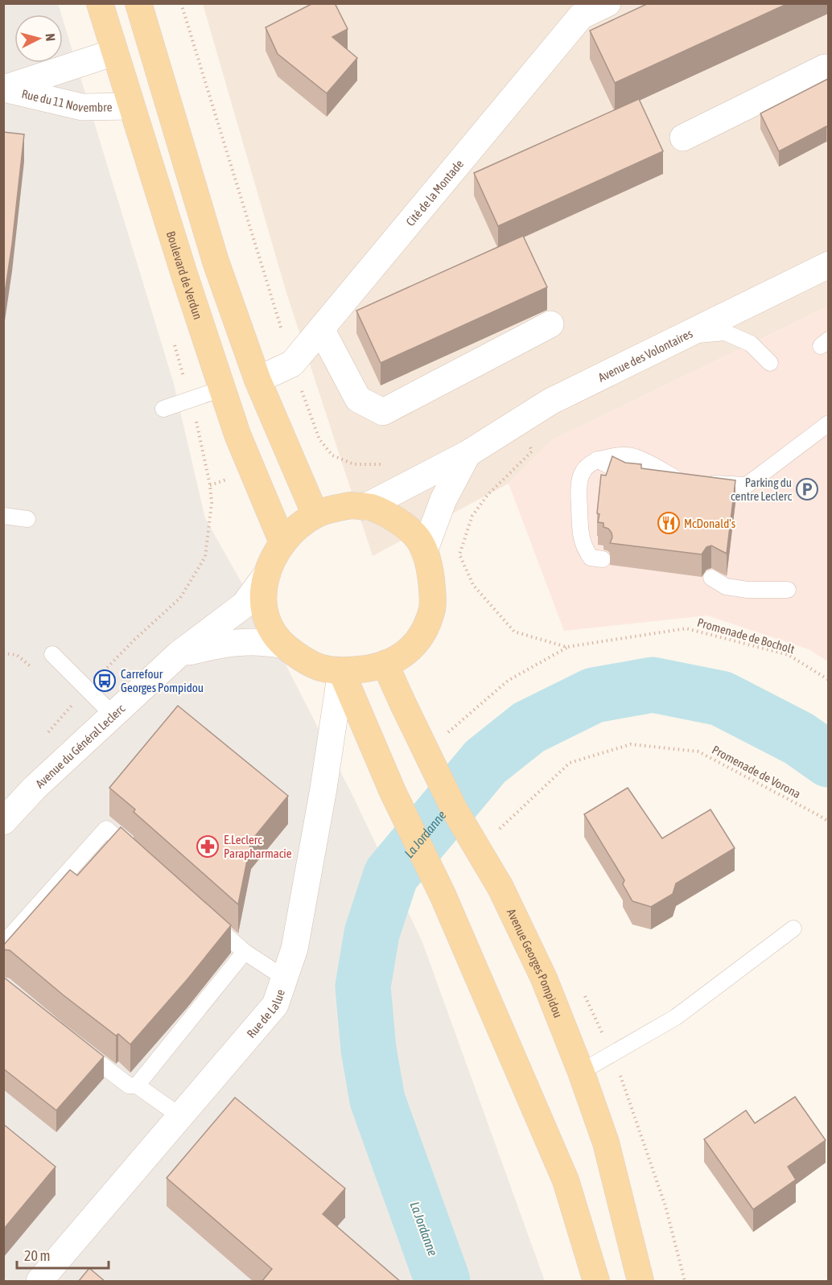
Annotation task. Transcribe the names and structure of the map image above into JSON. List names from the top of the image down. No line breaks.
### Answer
{"streets":{"main road":["Boulevard de Verdun","Avenue Georges Pompidou"],"street":["Rue du 11 Novembre","Cité de la Montade","Avenue des Volontaires","Avenue du Général Leclerc","Rue de Lalue"],"path":["Promenade de Bocholt","Promenade de Vorona"]},"crossings":[["Rue du 11 Novembre","Boulevard de Verdun"],["Boulevard de Verdun","Avenue des Volontaires"],["Boulevard de Verdun","Avenue du Général Leclerc"],["Boulevard de Verdun","Avenue Georges Pompidou"],["Boulevard de Verdun","Rue de Lalue"],["Avenue des Volontaires","Avenue du Général Leclerc"],["Avenue des Volontaires","Avenue Georges Pompidou"],["Avenue des Volontaires","Rue de Lalue"],["Promenade de Bocholt","Avenue Georges Pompidou"],["Avenue du Général Leclerc","Avenue Georges Pompidou"],["Avenue du Général Leclerc","Rue de Lalue"],["Promenade de Vorona","Avenue Georges Pompidou"],["Avenue Georges Pompidou","Rue de Lalue"]],"water":["La Jordanne"],"places":{"parking":["Parking du centre Leclerc"],"restaurant":["McDonald's"],"bus stop":["Carrefour Georges Pompidou"],"pharmacy":["E.Leclerc Parapharmacie"]},"scale_bar":"20 m","north":"right"}
